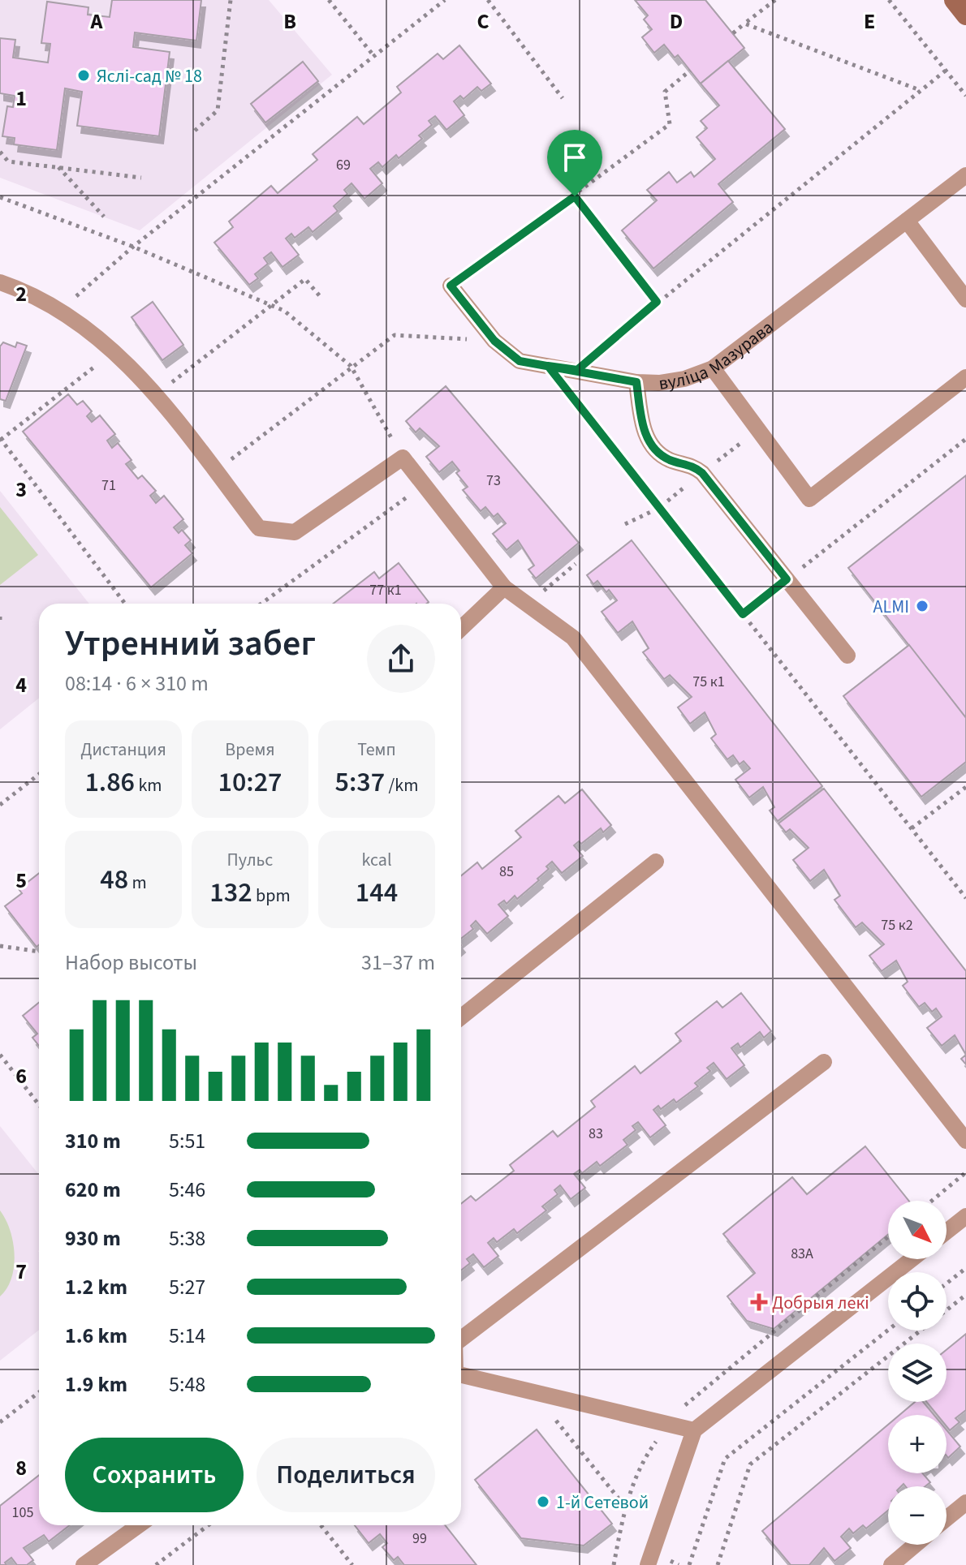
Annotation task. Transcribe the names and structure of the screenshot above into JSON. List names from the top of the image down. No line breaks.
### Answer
{"streets":{"lane":["вуліца Мазурава"]},"places":{"other":["Яслі-сад № 18","ALMI","1-й Сетевой"],"health":["Добрыя лекі"]},"house_numbers":["69","73","71","77 к1","75 к1","85","75 к2","83","83А","105","99"],"north":"bottom right","page":{"heading":["Утренний забег","08:14 · 6 × 310 m"],"stats":[["Дистанция","1.86 km"],["Время","10:27"],["Темп","5:37 /km"],["48 m"],["Пульс","132 bpm"],["kcal","144"]],"chart":["Набор высоты","31–37 m"],"list":[{"name":"310 m","note":"5:51"},{"name":"620 m","note":"5:46"},{"name":"930 m","note":"5:38"},{"name":"1.2 km","note":"5:27"},{"name":"1.6 km","note":"5:14"},{"name":"1.9 km","note":"5:48"}],"map_buttons":["+","−"],"buttons":["Сохранить","Поделиться"]},"grid":{"columns":["A","B","C","D","E"],"rows":["1","2","3","4","5","6","7","8"]}}
